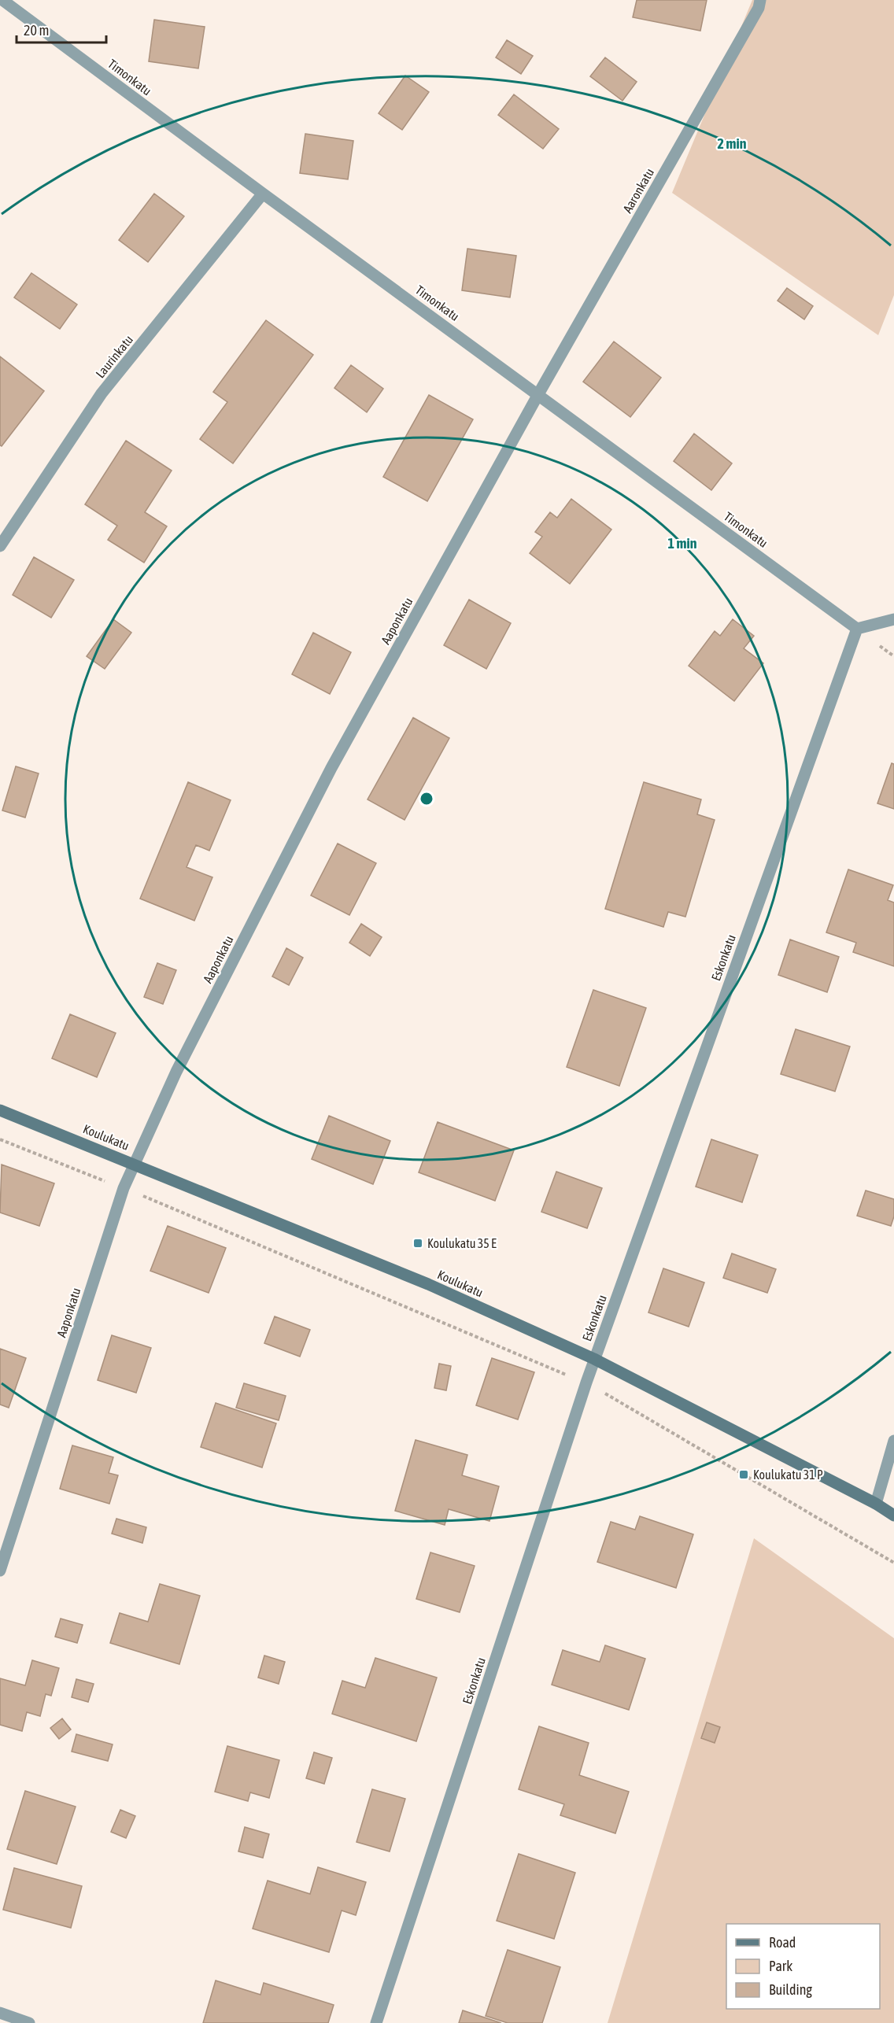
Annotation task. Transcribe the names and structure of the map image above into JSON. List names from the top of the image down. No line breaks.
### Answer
{"streets":{"street":["Timonkatu","Aaronkatu","Laurinkatu","Aaponkatu","Eskonkatu","Koulukatu"]},"crossings":[["Timonkatu","Aaronkatu"],["Timonkatu","Laurinkatu"],["Timonkatu","Aaponkatu"],["Timonkatu","Eskonkatu"],["Aaronkatu","Aaponkatu"],["Aaponkatu","Koulukatu"],["Eskonkatu","Koulukatu"]],"places":{"transit":["Koulukatu 35 E","Koulukatu 31 P"]},"legend":["Road","Park","Building"],"scale_bar":"20 m","rings":["2 min","1 min"]}
